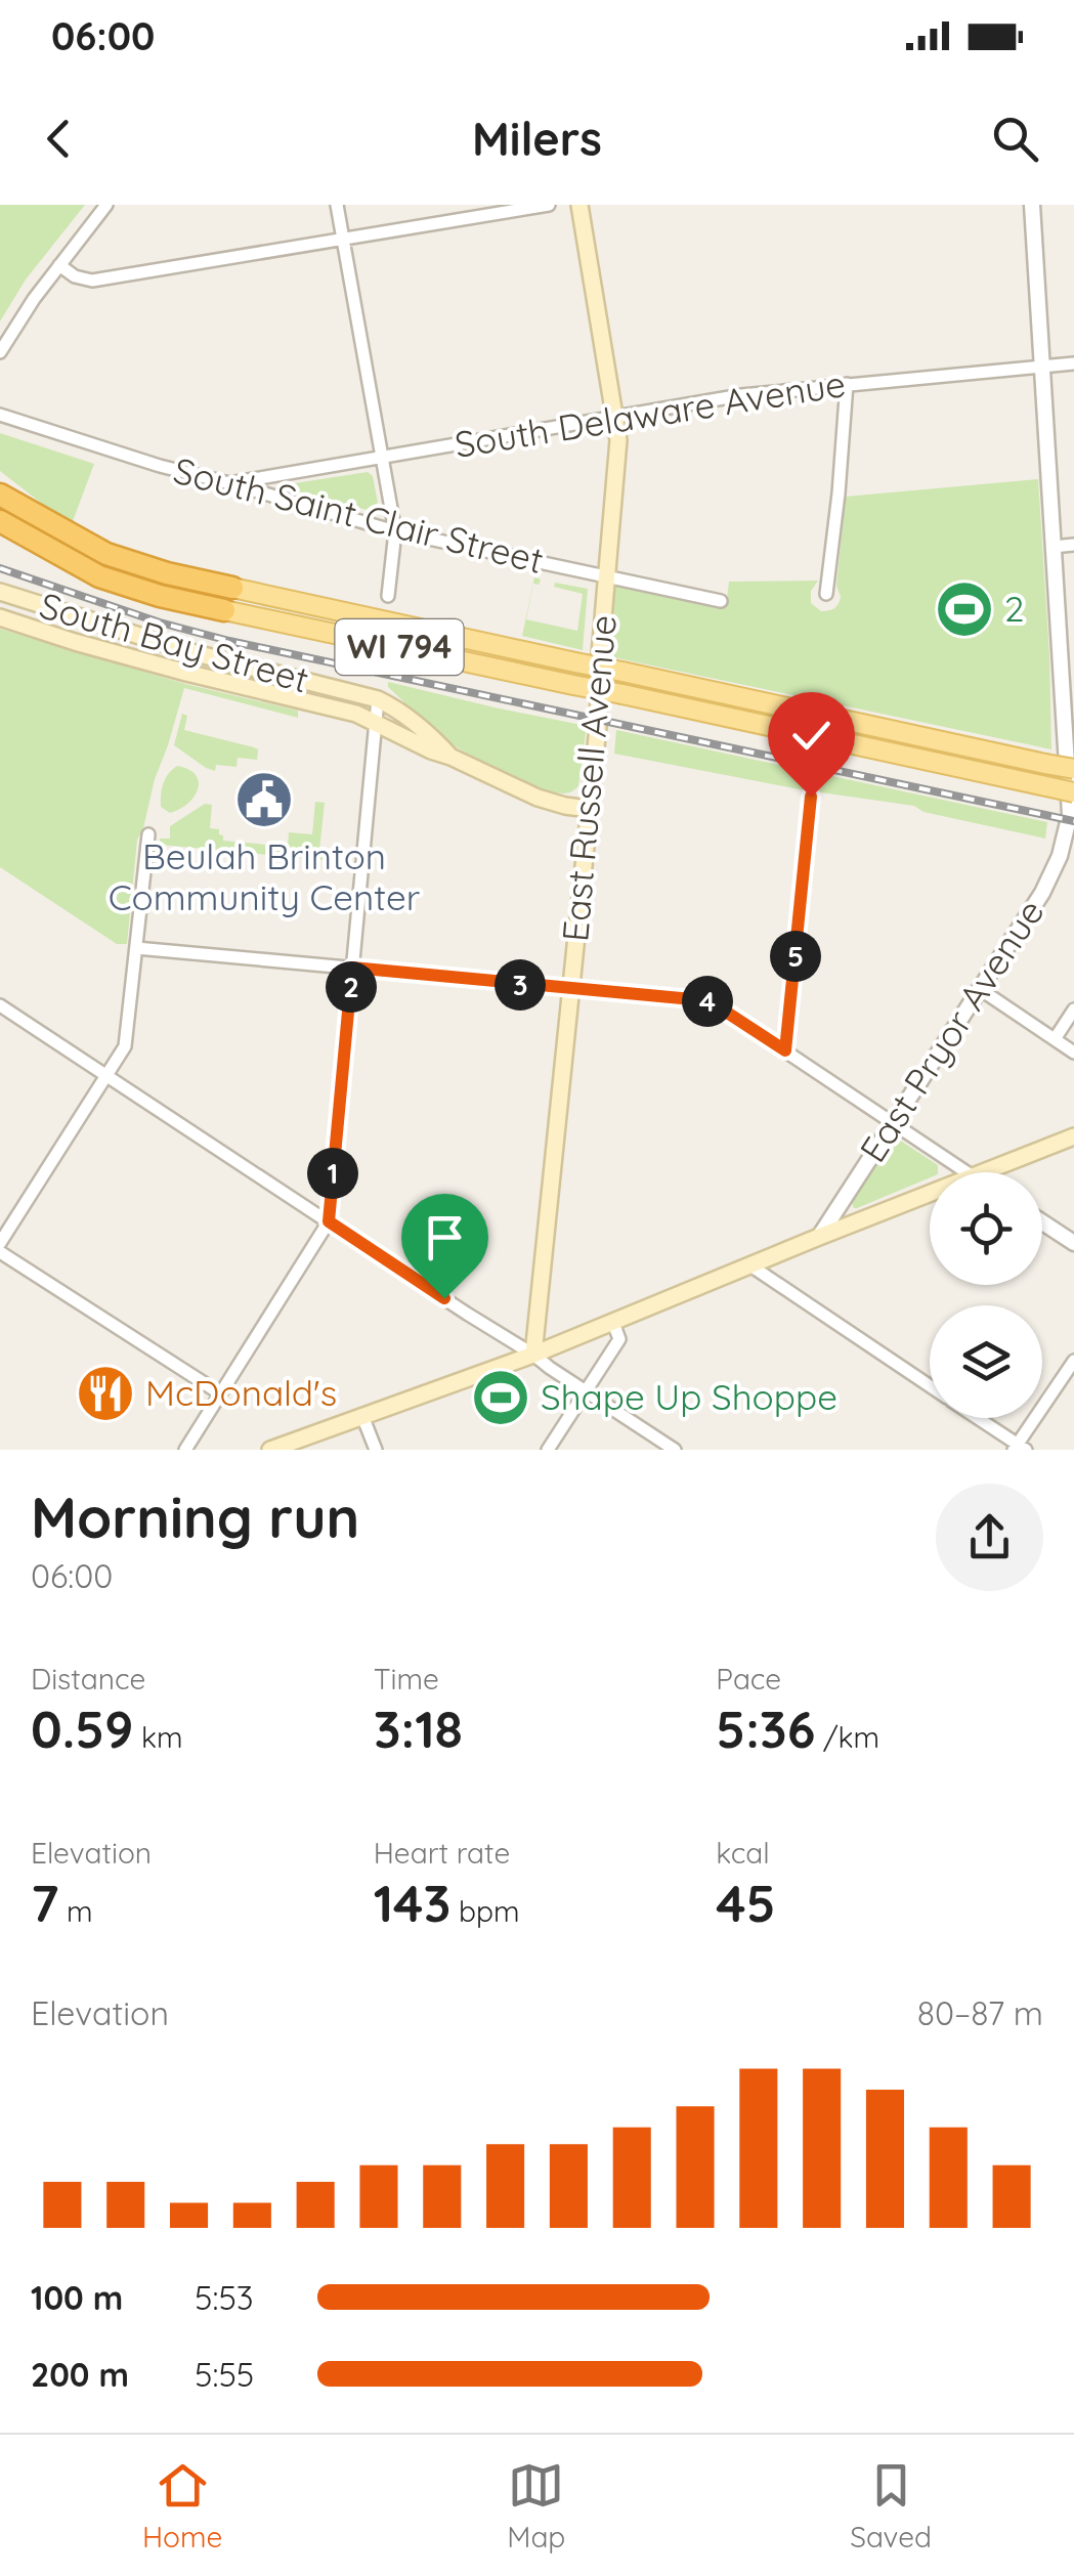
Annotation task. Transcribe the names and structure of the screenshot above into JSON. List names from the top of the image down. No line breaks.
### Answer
{"streets":{"highway":["WI 794"],"main road":["South Bay Street","East Russell Avenue"],"street":["South Delaware Avenue","South Saint Clair Street","East Pryor Avenue"]},"crossings":[["South Delaware Avenue","South Saint Clair Street"],["South Delaware Avenue","East Russell Avenue"],["South Delaware Avenue","East Pryor Avenue"],["South Saint Clair Street","East Russell Avenue"],["South Bay Street","East Russell Avenue"]],"places":{"sports":["2","Shape Up Shoppe"],"public building":["Beulah Brinton Community Center"],"restaurant":["McDonald's"]},"page":{"status":"06:00","header":"Milers","pins":["5","3","2","4","1"],"heading":["Morning run","06:00"],"stats":[["Distance","0.59 km"],["Time","3:18"],["Pace","5:36 /km"],["Elevation","7 m"],["Heart rate","143 bpm"],["kcal","45"]],"chart":["Elevation","80–87 m"],"list":[{"name":"100 m","note":"5:53"},{"name":"200 m","note":"5:55"}],"tabs":["Home","Map","Saved"]}}
